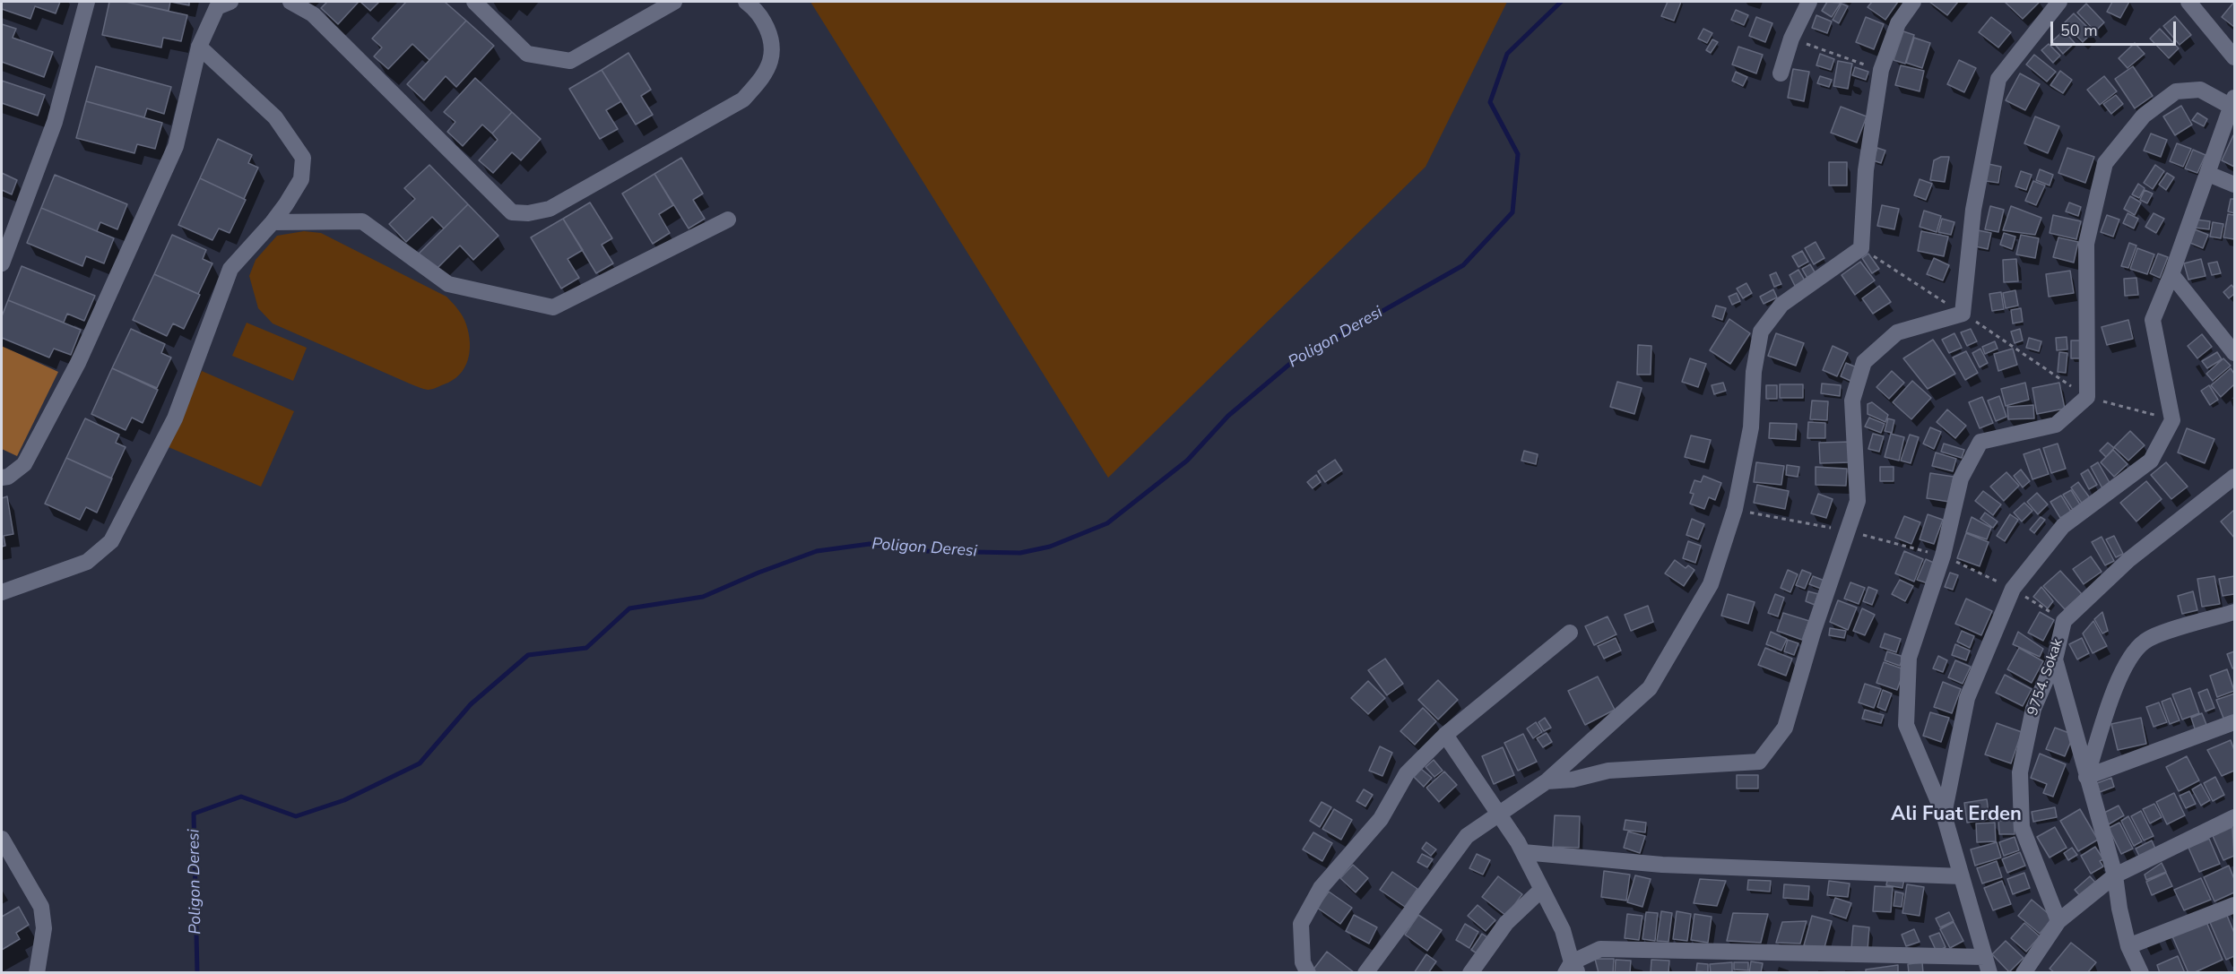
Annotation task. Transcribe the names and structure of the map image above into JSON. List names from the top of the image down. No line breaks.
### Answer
{"streets":{"street":["9754. Sokak"]},"districts":["Ali Fuat Erden"],"water":["Poligon Deresi"],"scale_bar":"50 m"}
